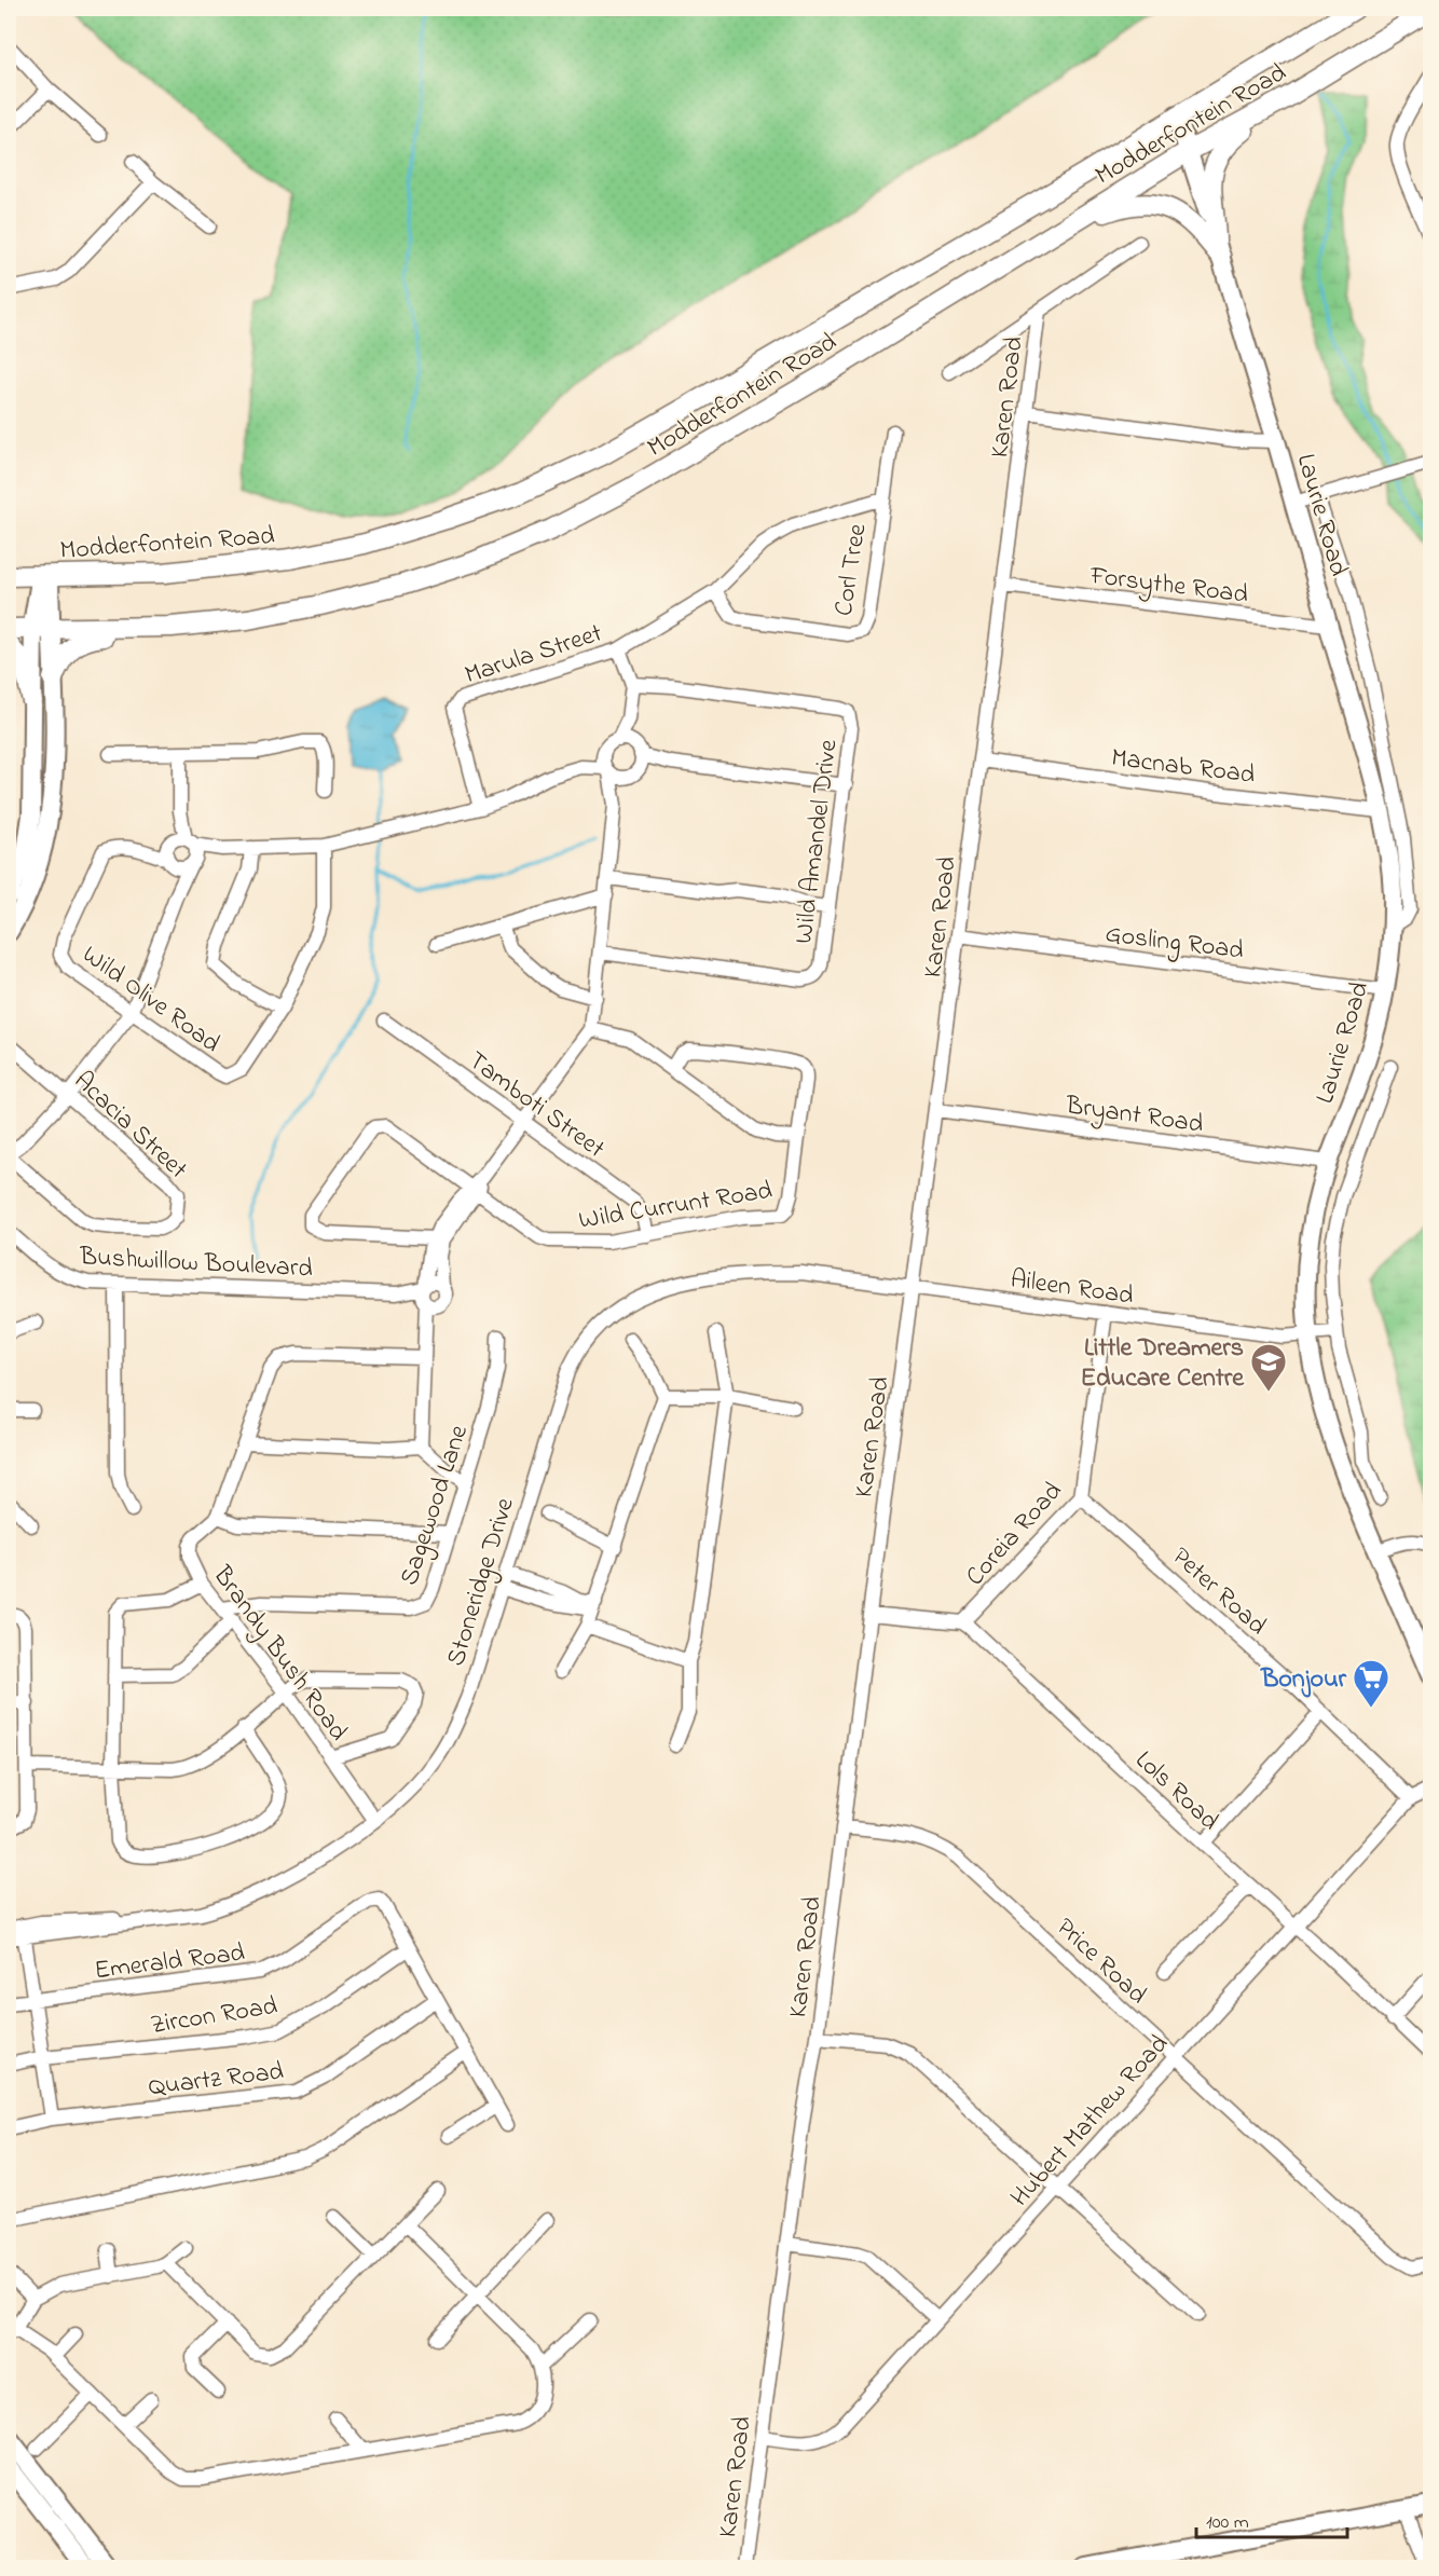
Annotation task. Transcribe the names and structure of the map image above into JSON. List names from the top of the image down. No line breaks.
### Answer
{"streets":{"main road":["Modderfontein Road","Laurie Road"],"street":["Karen Road","Corl Tree","Forsythe Road","Marula Street","Macnab Road","Wild Amandel Drive","Gosling Road","Wild Olive Road","Tamboti Street","Bryant Road","Acacia Street","Wild Currunt Road","Bushwillow Boulevard","Aileen Road","Sagewood Lane","Coreia Road","Stoneridge Drive","Peter Road","Brandy Bush Road","Lols Road","Emerald Road","Price Road","Zircon Road","Quartz Road","Hubert Mathew Road"]},"crossings":[["Modderfontein Road","Laurie Road"],["Karen Road","Forsythe Road"],["Karen Road","Macnab Road"],["Karen Road","Gosling Road"],["Karen Road","Bryant Road"],["Karen Road","Aileen Road"],["Karen Road","Price Road"],["Karen Road","Hubert Mathew Road"],["Laurie Road","Forsythe Road"],["Laurie Road","Macnab Road"],["Laurie Road","Gosling Road"],["Laurie Road","Bryant Road"],["Laurie Road","Aileen Road"],["Corl Tree","Marula Street"],["Tamboti Street","Wild Currunt Road"],["Aileen Road","Coreia Road"],["Aileen Road","Stoneridge Drive"],["Sagewood Lane","Brandy Bush Road"],["Coreia Road","Peter Road"],["Coreia Road","Lols Road"],["Stoneridge Drive","Brandy Bush Road"],["Peter Road","Hubert Mathew Road"],["Lols Road","Hubert Mathew Road"],["Emerald Road","Zircon Road"],["Price Road","Hubert Mathew Road"]],"places":{"school or university":["Little Dreamers Educare Centre"],"supermarket":["Bonjour"]},"scale_bar":"100 m"}
